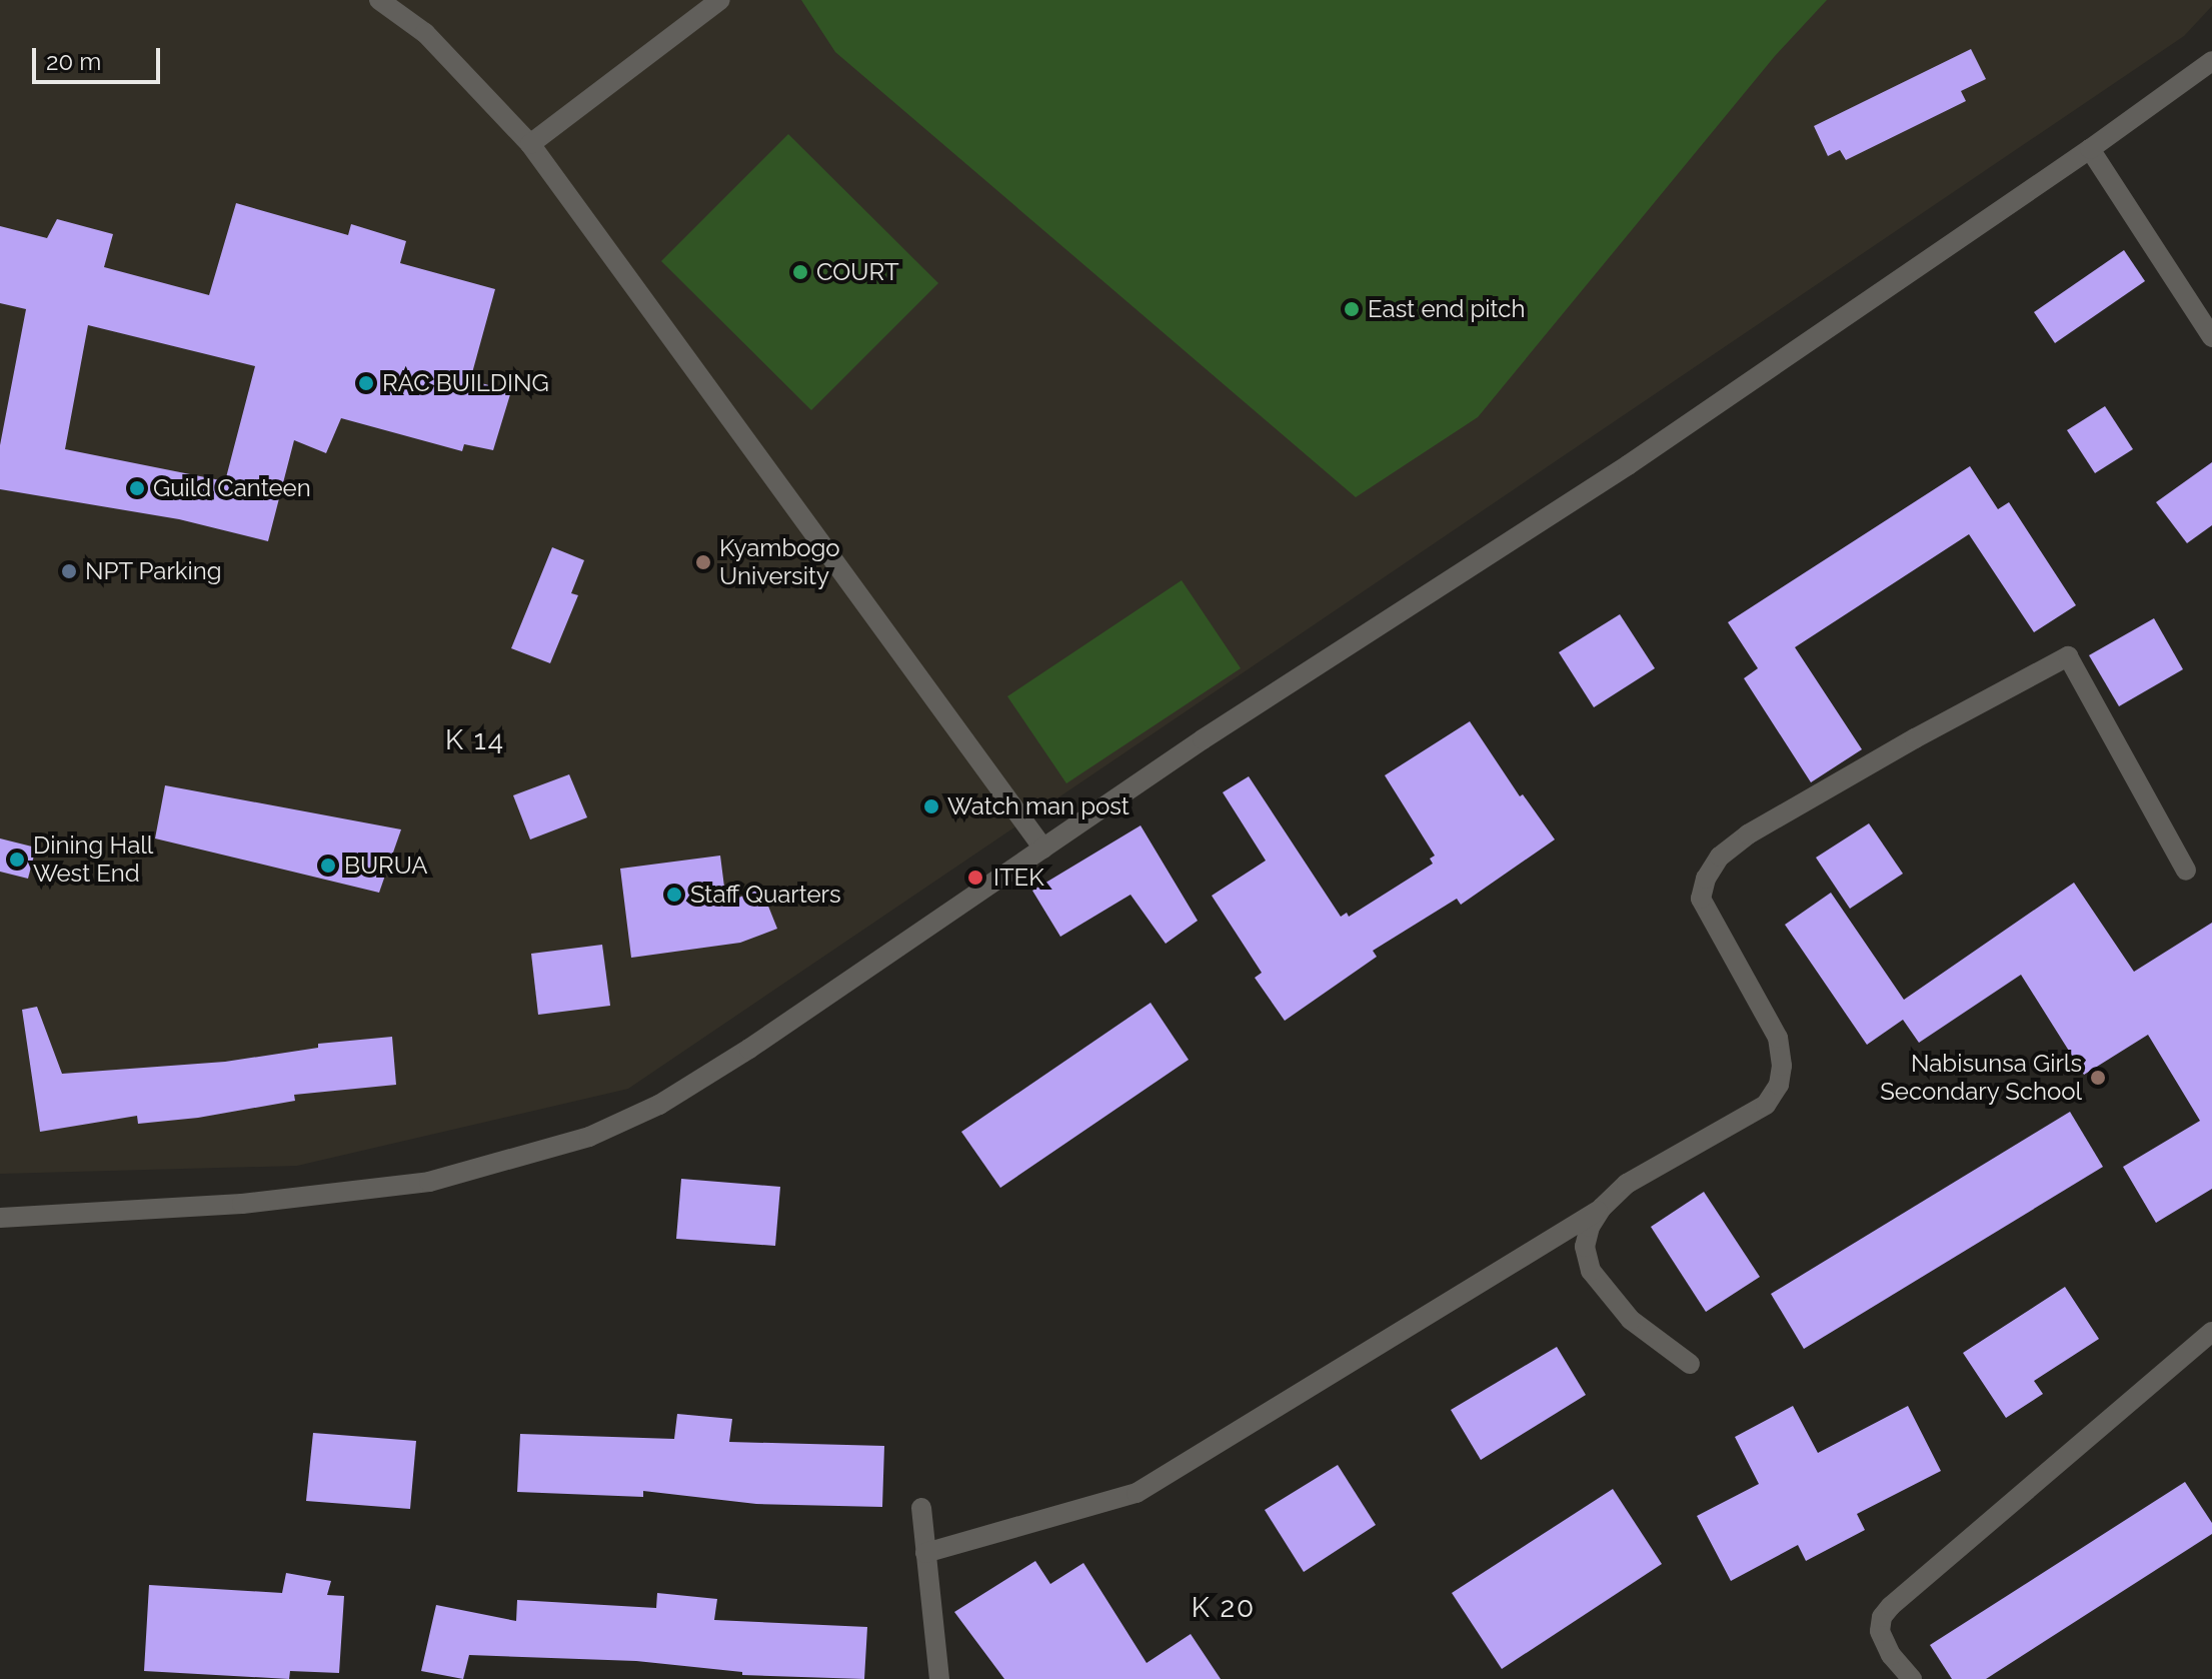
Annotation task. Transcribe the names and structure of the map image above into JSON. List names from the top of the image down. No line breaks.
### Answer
{"districts":["K 14","K 20"],"places":["COURT","East end pitch","RAC BUILDING","Guild Canteen","Kyambogo University","NPT Parking","Watch man post","Dining Hall West End","BURUA","ITEK","Staff Quarters","Nabisunsa Girls Secondary School"],"scale_bar":"20 m"}
